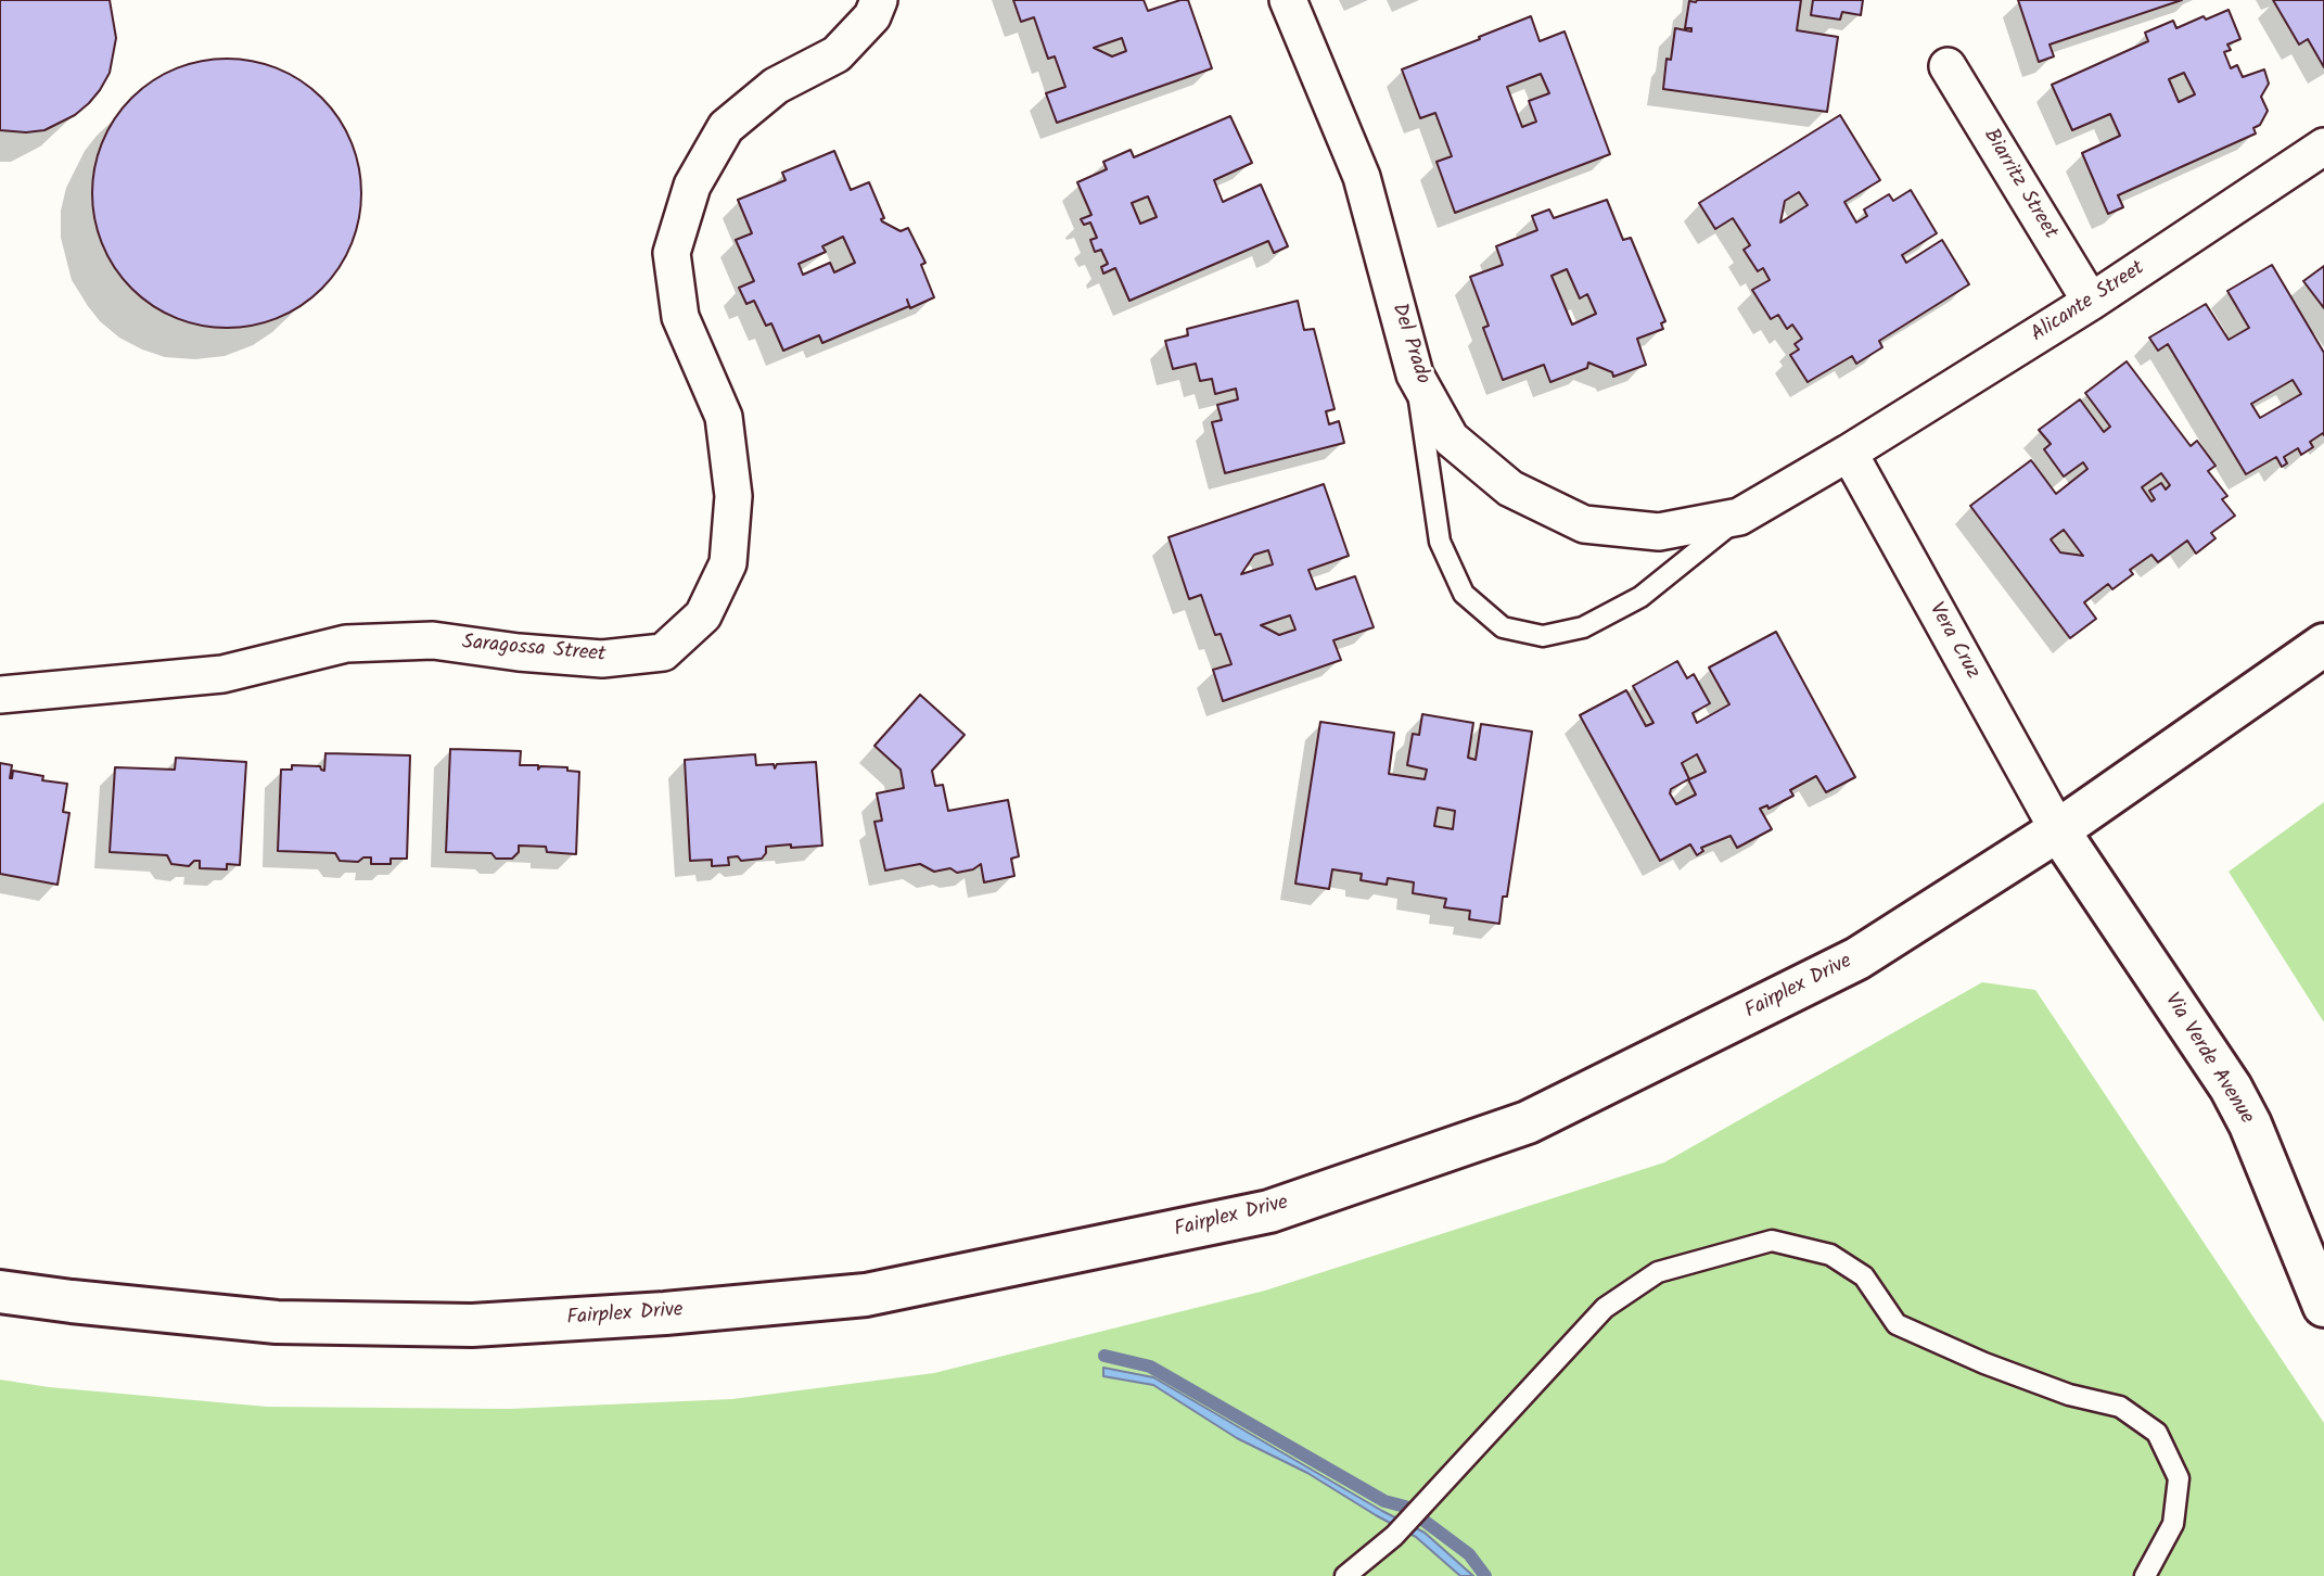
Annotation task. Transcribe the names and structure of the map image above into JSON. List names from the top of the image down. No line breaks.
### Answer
{"streets":{"main road":["Fairplex Drive","Via Verde Avenue"],"street":["Biarritz Street","Alicante Street","Del Prado","Vera Cruz","Saragossa Street"]},"crossings":[["Biarritz Street","Alicante Street"],["Alicante Street","Del Prado"],["Alicante Street","Vera Cruz"],["Del Prado","Vera Cruz"],["Vera Cruz","Fairplex Drive"],["Vera Cruz","Via Verde Avenue"],["Fairplex Drive","Via Verde Avenue"]]}
